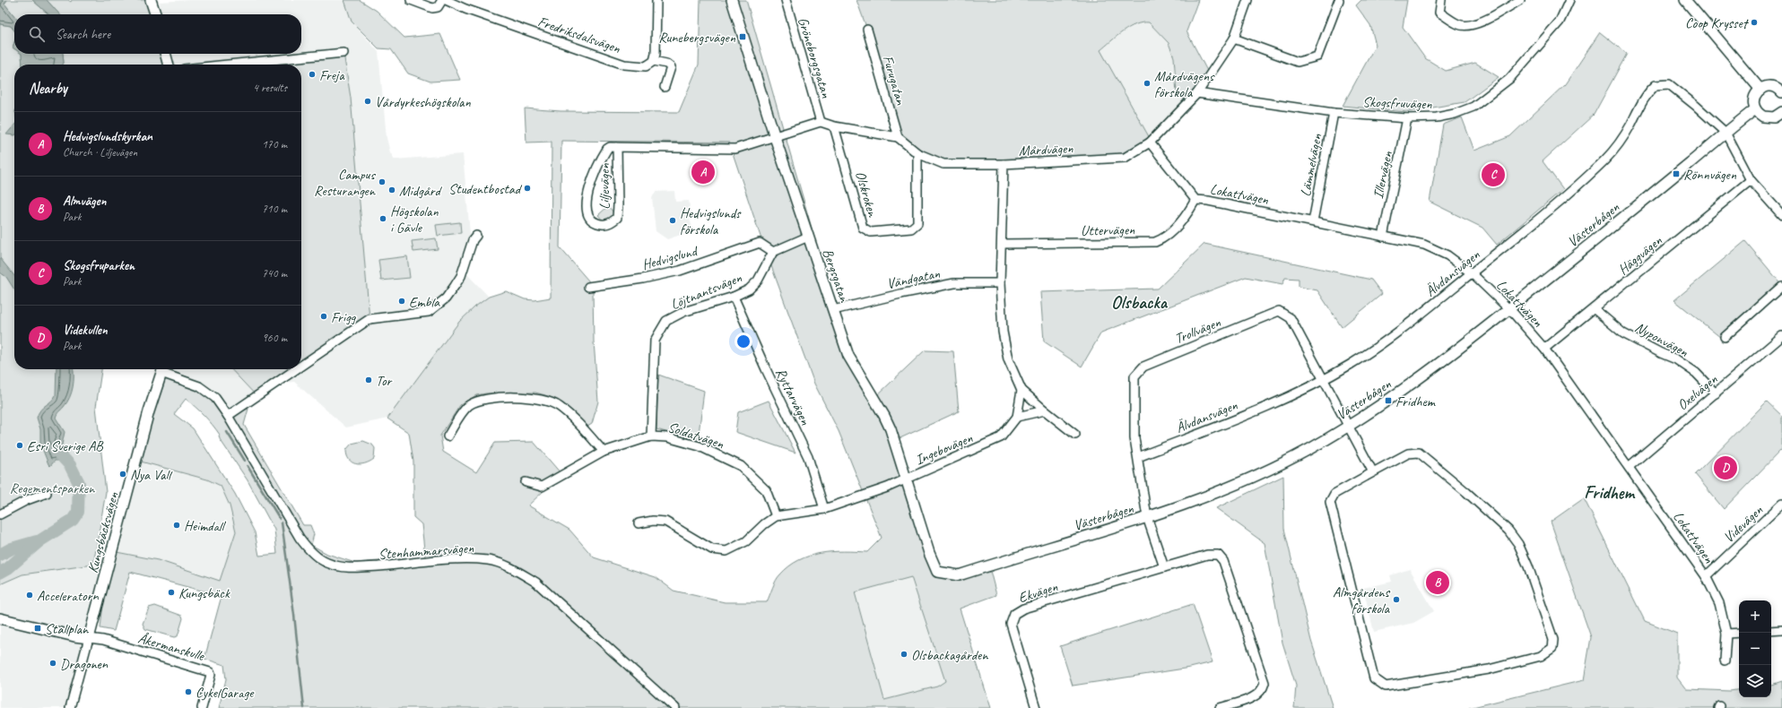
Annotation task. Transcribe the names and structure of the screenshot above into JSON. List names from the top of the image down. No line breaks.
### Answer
{"streets":{"street":["Fredriksdalsvägen","Gröneborgsgatan","Furugatan","Skogsfruvägen","Mårdvägen","Lämmelvägen","Illervägen","Liljevägen","Olskroken","Lokattvägen","Västerbågen","Uttervägen","Häggvägen","Hedvigslund","Älvdansvägen","Bergsgatan","Vändgatan","Löjtnantsvägen","Trollvägen","Nyponvägen","Oxelvägen","Ryttarvägen","Soldatvägen","Ingebovägen","Videvägen","Kungsbäcksvägen","Stenhammarsvägen","Ekvägen","Åkermanskulle"]},"crossings":[["Furugatan","Mårdvägen"],["Skogsfruvägen","Mårdvägen"],["Skogsfruvägen","Lämmelvägen"],["Skogsfruvägen","Illervägen"],["Mårdvägen","Olskroken"],["Mårdvägen","Lokattvägen"],["Lämmelvägen","Lokattvägen"],["Illervägen","Lokattvägen"],["Liljevägen","Bergsgatan"],["Lokattvägen","Västerbågen"],["Lokattvägen","Uttervägen"],["Lokattvägen","Häggvägen"],["Lokattvägen","Älvdansvägen"],["Lokattvägen","Oxelvägen"],["Lokattvägen","Videvägen"],["Västerbågen","Älvdansvägen"],["Västerbågen","Bergsgatan"],["Västerbågen","Trollvägen"],["Häggvägen","Nyponvägen"],["Hedvigslund","Löjtnantsvägen"],["Älvdansvägen","Trollvägen"],["Bergsgatan","Vändgatan"],["Bergsgatan","Ingebovägen"],["Löjtnantsvägen","Ryttarvägen"],["Löjtnantsvägen","Soldatvägen"],["Nyponvägen","Oxelvägen"],["Ryttarvägen","Ingebovägen"],["Soldatvägen","Ingebovägen"],["Kungsbäcksvägen","Stenhammarsvägen"],["Kungsbäcksvägen","Åkermanskulle"]],"districts":["Olsbacka","Fridhem"],"parks":["Regementsparken"],"places":{"other":["Coop Krysset","Freja","Mårdvägens förskola","Vårdyrkeshögskolan","Campus Resturangen","Studentbostad","Midgård","Högskolan i Gävle","Hedvigslunds förskola","Embla","Frigg","Tor","Esri Sverige AB","Nya Vall","Heimdall","Kungsbäck","Acceleratorn","Almgårdens förskola","Olsbackagården","Dragonen","CykelGarage"],"transit":["Runebergsvägen","Rönnvägen","Fridhem","Stallplan"]},"page":{"search":"Search here","heading":["Nearby","4 results"],"list":[{"mark":"A","name":"Hedvigslundskyrkan","note":"Church · Liljevägen","value":"170 m"},{"mark":"B","name":"Almvägen","note":"Park","value":"710 m"},{"mark":"C","name":"Skogsfruparken","note":"Park","value":"740 m"},{"mark":"D","name":"Videkullen","note":"Park","value":"960 m"}],"pins":["A","C","D","B"],"map_buttons":["+","−"]}}
